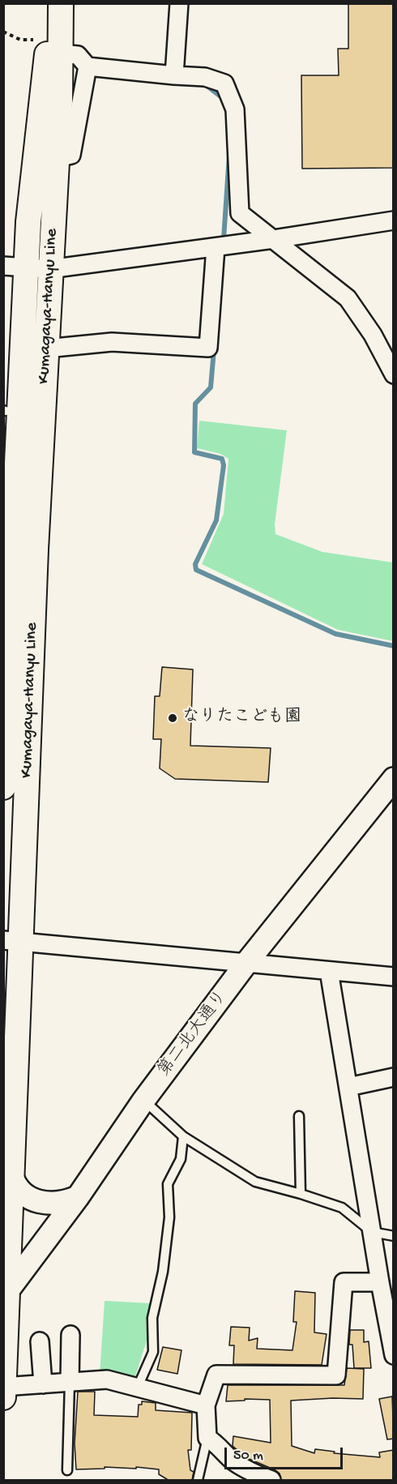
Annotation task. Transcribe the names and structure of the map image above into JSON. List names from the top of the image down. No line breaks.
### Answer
{"streets":{"main road":["Kumagaya-Hanyu Line"],"street":["第二北大通り"]},"crossings":[["Kumagaya-Hanyu Line","第二北大通り"]],"places":["なりたこども園"],"scale_bar":"50 m"}
